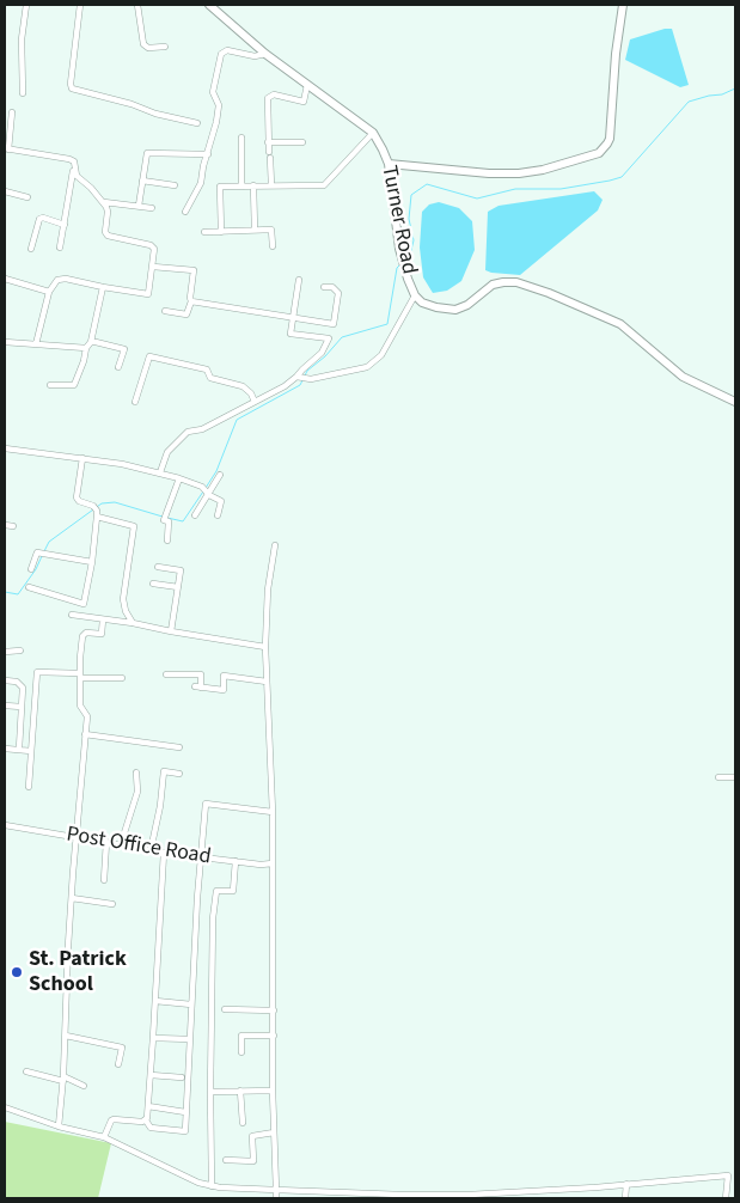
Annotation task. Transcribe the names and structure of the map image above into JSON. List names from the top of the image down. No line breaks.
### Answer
{"streets":{"main road":["Turner Road"],"street":["Post Office Road"]},"places":["St. Patrick School"]}
